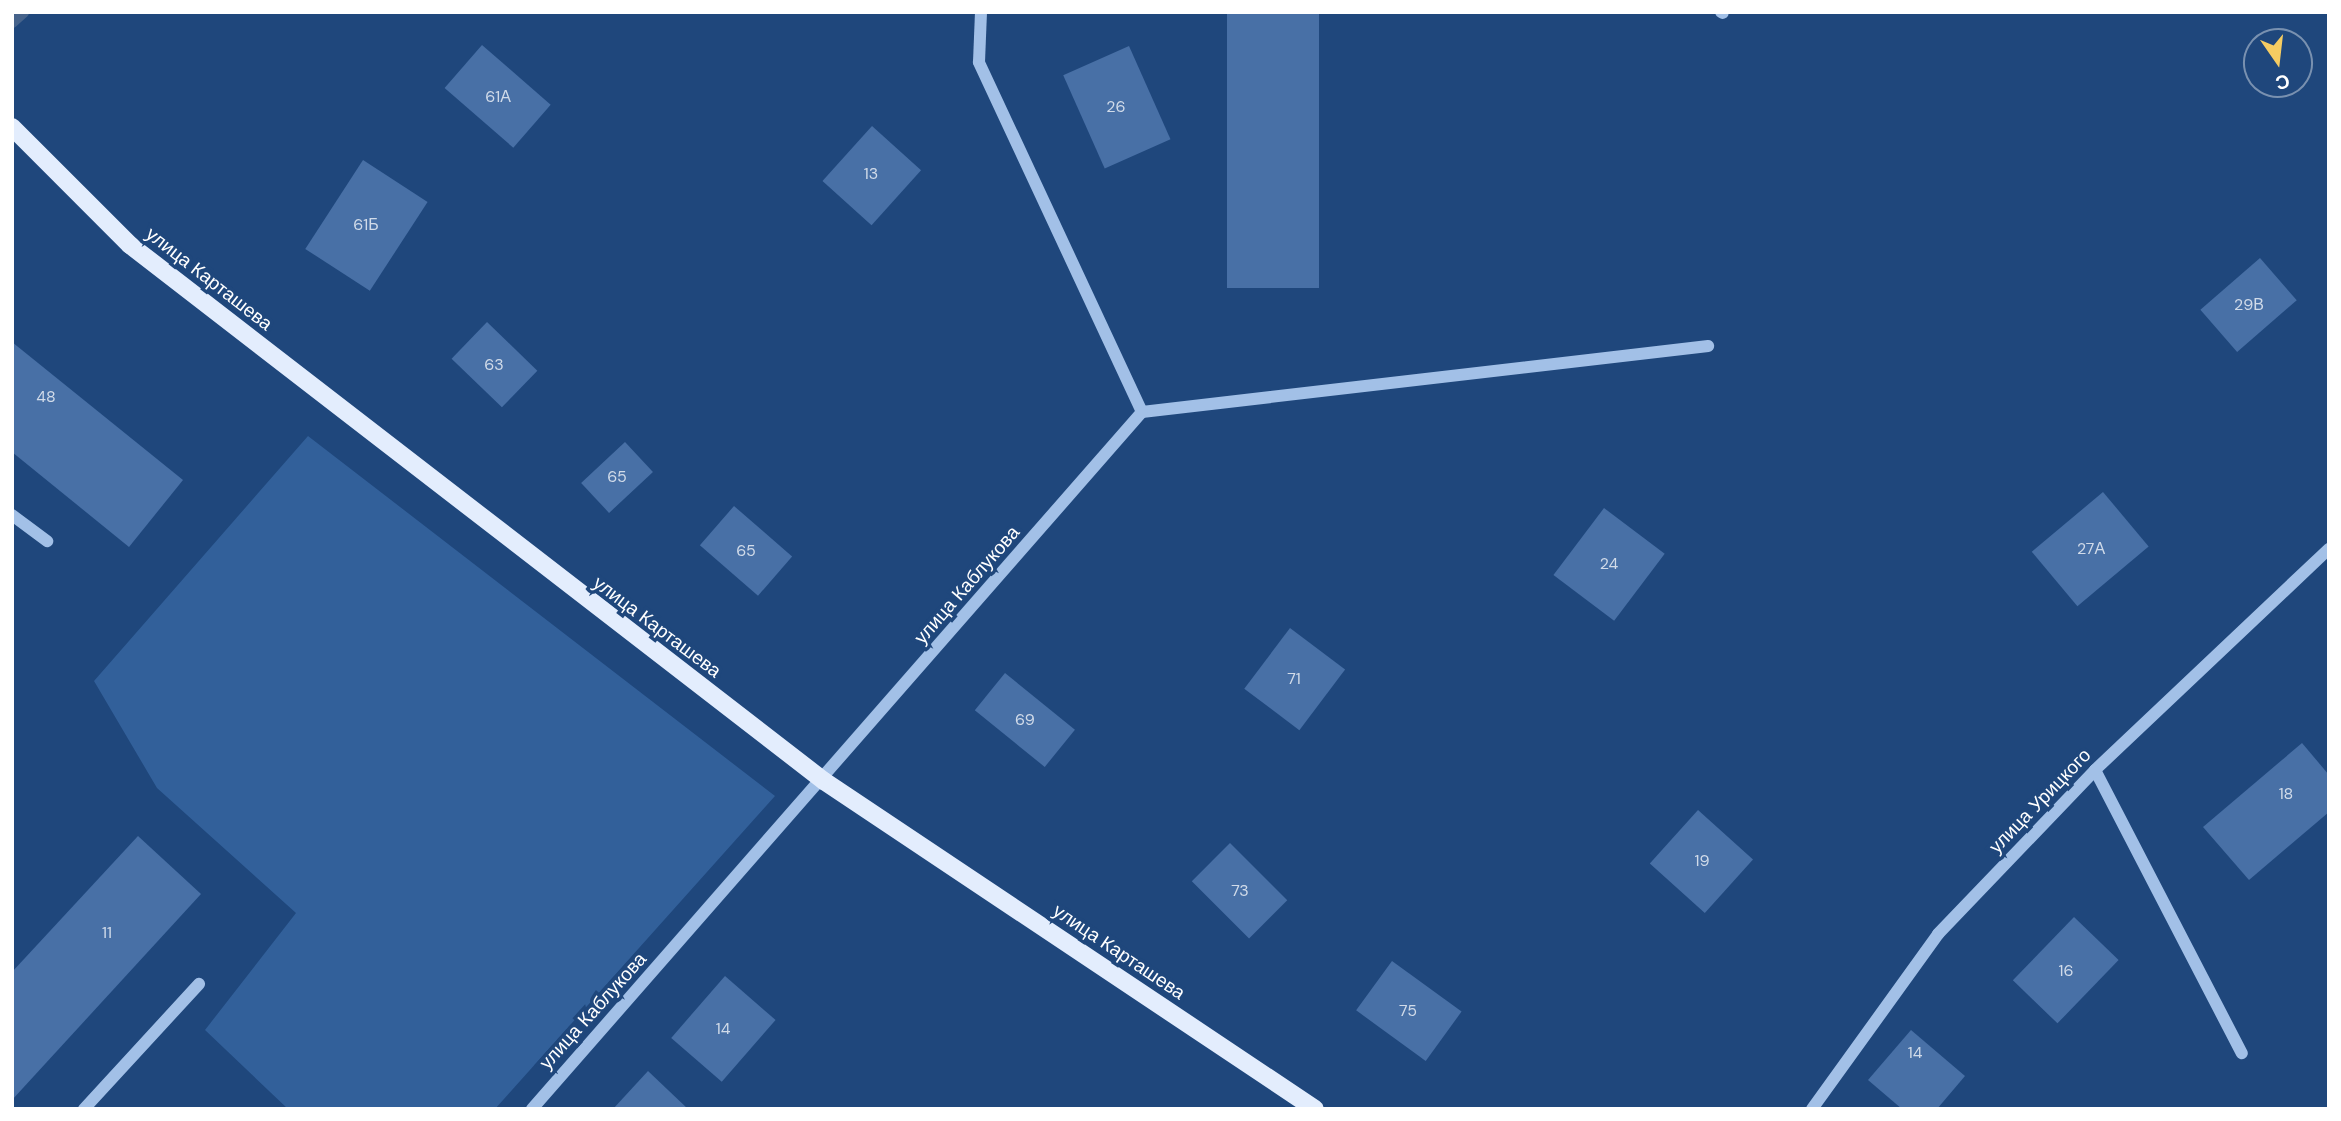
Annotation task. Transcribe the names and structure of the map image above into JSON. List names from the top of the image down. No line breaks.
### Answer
{"streets":{"main road":["улица Карташева"],"street":["улица Каблукова","улица Урицкого"]},"crossings":[["улица Карташева","улица Каблукова"]],"house_numbers":["61А","26","13","61Б","29В","63","48","65","27А","65","24","71","69","18","19","73","11","16","75","14","14"],"north":"bottom"}
